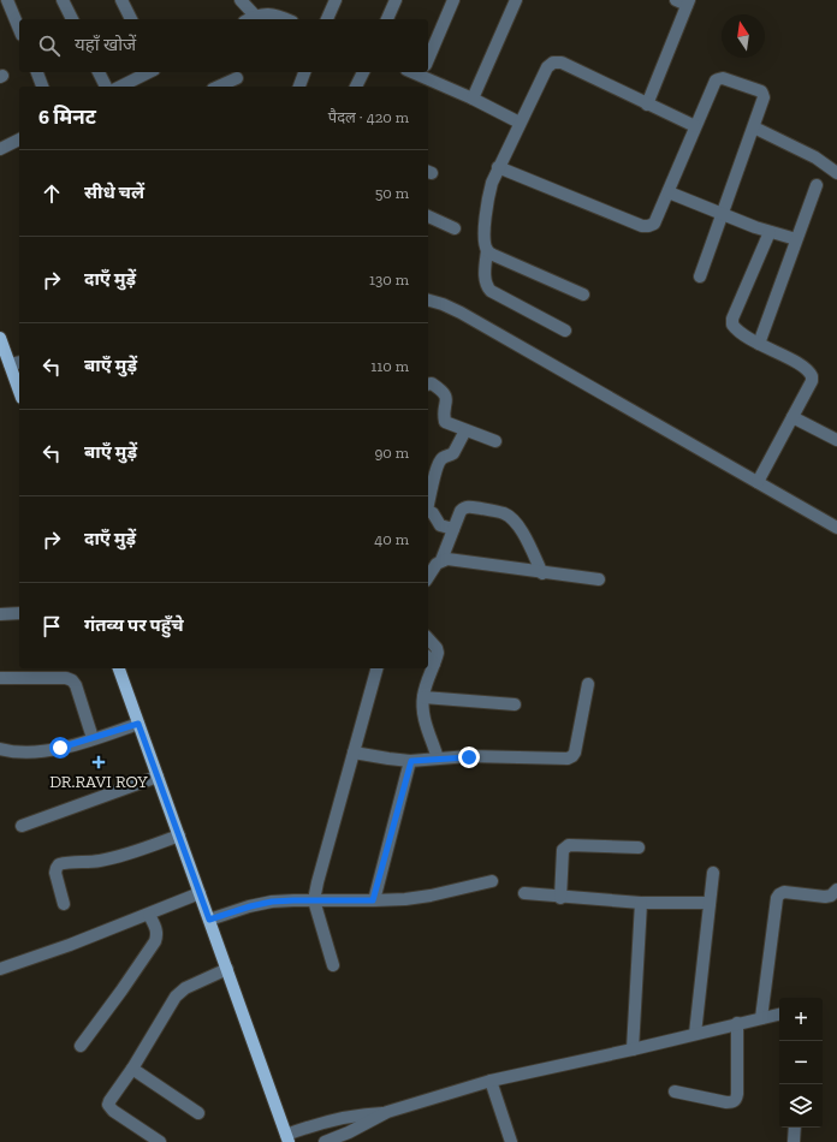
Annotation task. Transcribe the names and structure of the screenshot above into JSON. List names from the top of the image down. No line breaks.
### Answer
{"places":{"health":["DR.RAVI ROY"]},"north":"top","page":{"search":"यहाँ खोजें","heading":["6 मिनट","पैदल · 420 m"],"list":[["सीधे चलें","50 m"],["दाएँ मुड़ें","130 m"],["बाएँ मुड़ें","110 m"],["बाएँ मुड़ें","90 m"],["दाएँ मुड़ें","40 m"],"गंतव्य पर पहुँचे"],"map_buttons":["+","−"]}}
